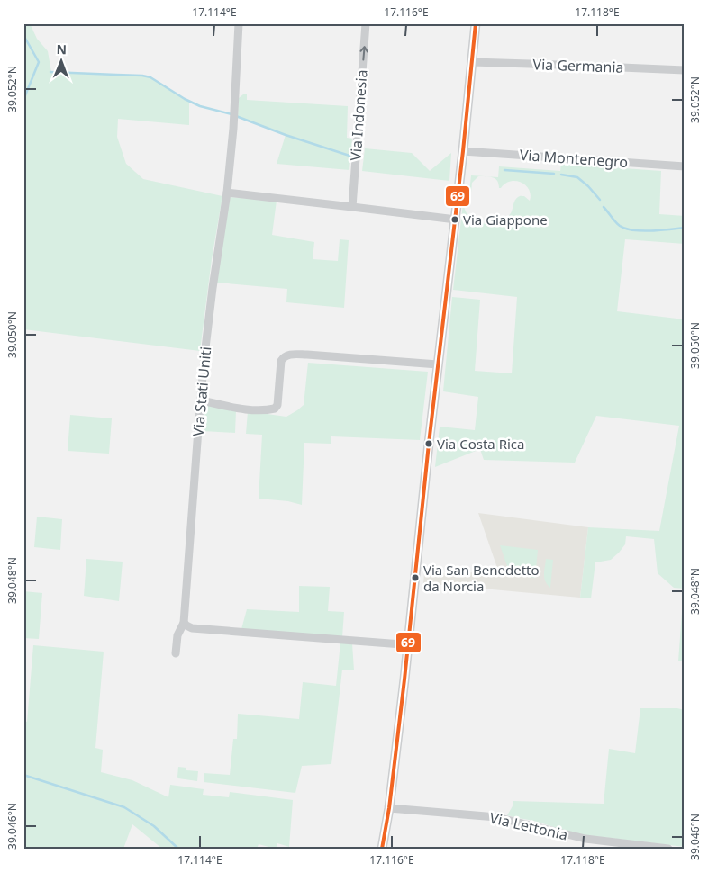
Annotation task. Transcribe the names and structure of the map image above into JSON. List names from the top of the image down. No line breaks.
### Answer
{"streets":{"street":["Via Germania","Via Indonesia","Via Montenegro","Via Stati Uniti","Via Lettonia"]},"one_way":["Via Indonesia"],"places":["Via Giappone","Via Costa Rica","Via San Benedetto da Norcia"],"lines":["transit line 69"],"north":"top","coordinates":["17.114°E","17.116°E","17.118°E","39.052°N","39.050°N","39.048°N","39.046°N"]}
